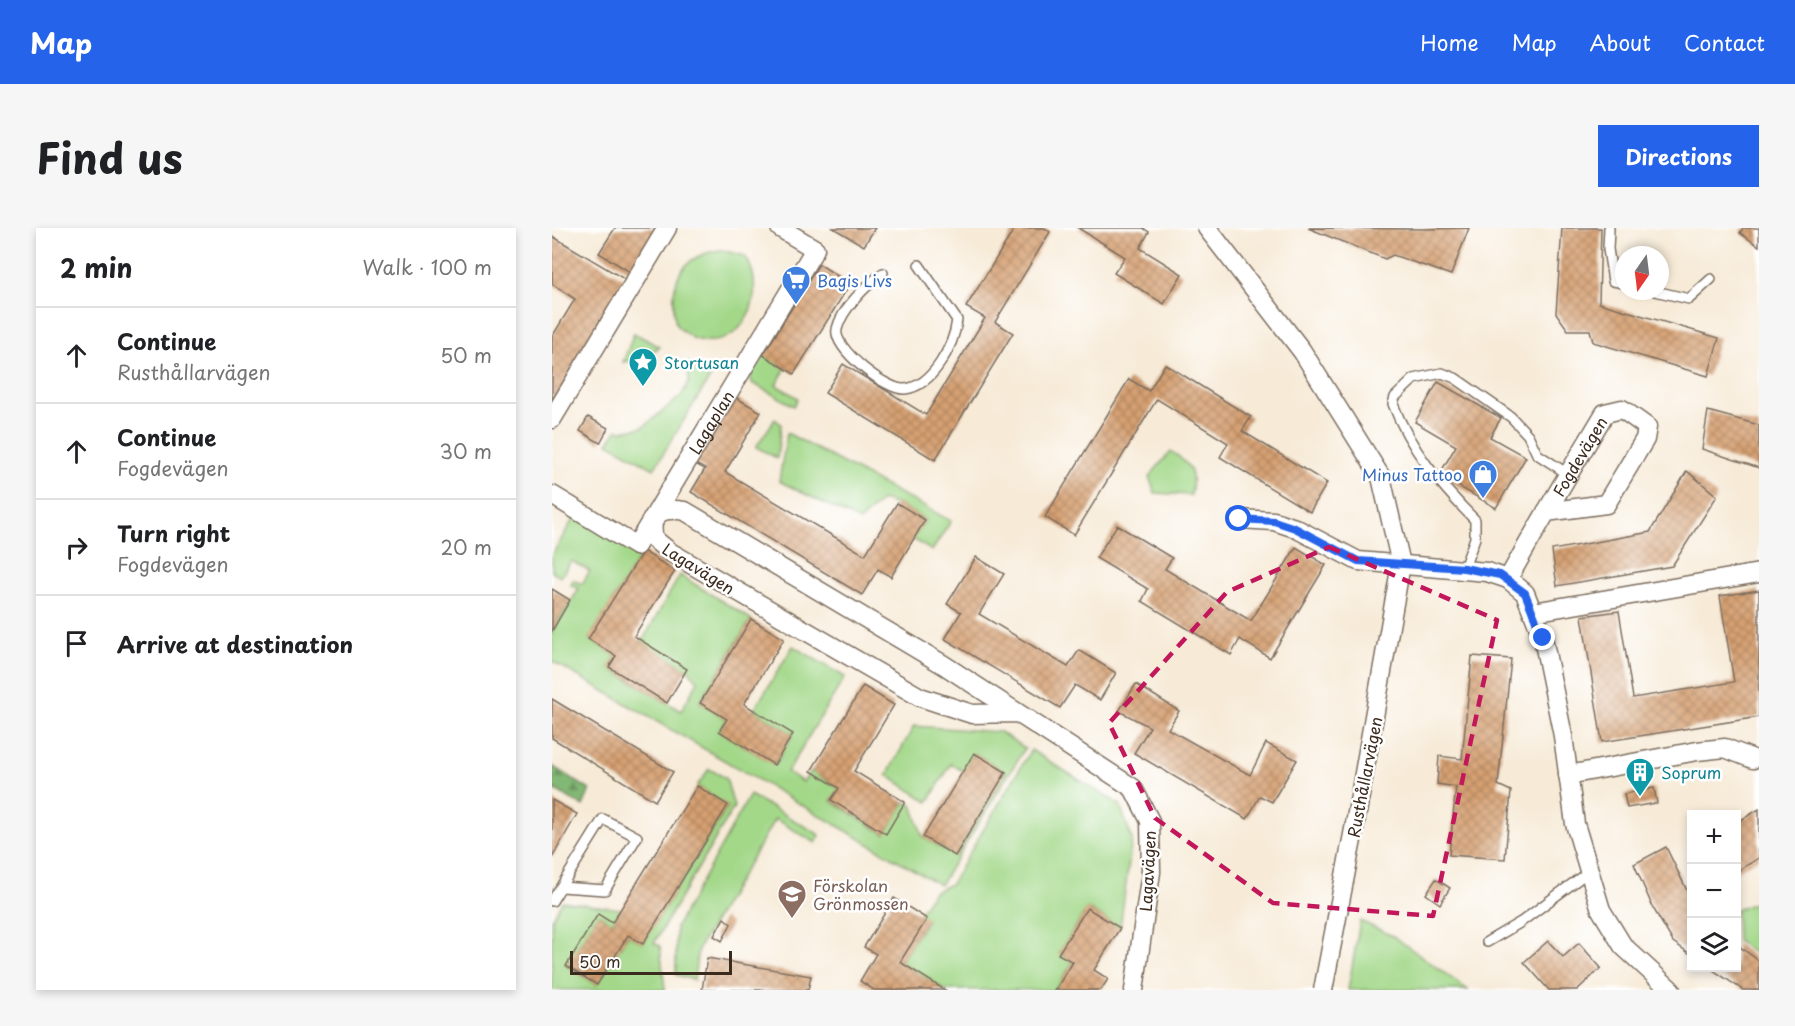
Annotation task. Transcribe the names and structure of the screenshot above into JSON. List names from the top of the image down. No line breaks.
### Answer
{"streets":{"street":["Lagaplan","Fogdevägen","Lagavägen","Rusthållarvägen"]},"places":{"supermarket":["Bagis Livs"],"place":["Stortusan"],"shop":["Minus Tattoo"],"building":["Soprum"],"school or university":["Förskolan Grönmossen"]},"scale_bar":"50 m","north":"bottom","page":{"header":"Map","nav":["Home","Map","About","Contact"],"title":"Find us","buttons":"Directions","heading":["2 min","Walk · 100 m"],"list":[["Continue","Rusthållarvägen","50 m"],["Continue","Fogdevägen","30 m"],["Turn right","Fogdevägen","20 m"],"Arrive at destination"],"map_buttons":["+","−"],"scale":"50 m"}}
